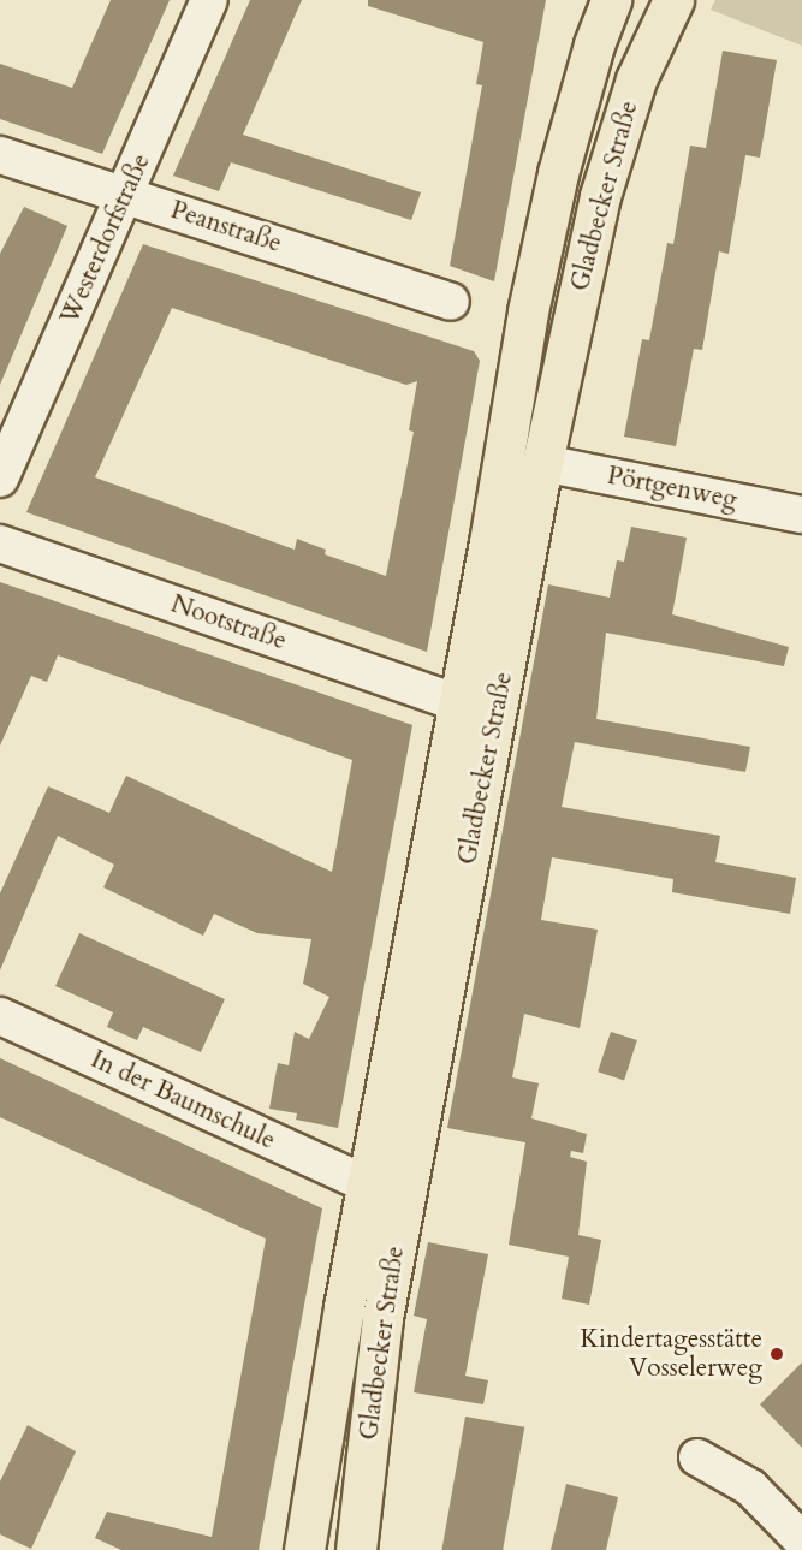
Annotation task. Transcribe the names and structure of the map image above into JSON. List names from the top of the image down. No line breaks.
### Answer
{"streets":{"main road":["Gladbecker Straße"],"street":["Peanstraße","Westerdorfstraße","Pörtgenweg","Nootstraße","In der Baumschule"]},"crossings":[["Gladbecker Straße","Pörtgenweg"],["Gladbecker Straße","Nootstraße"],["Gladbecker Straße","In der Baumschule"],["Peanstraße","Westerdorfstraße"]],"places":["Kindertagesstätte Vosselerweg"]}
